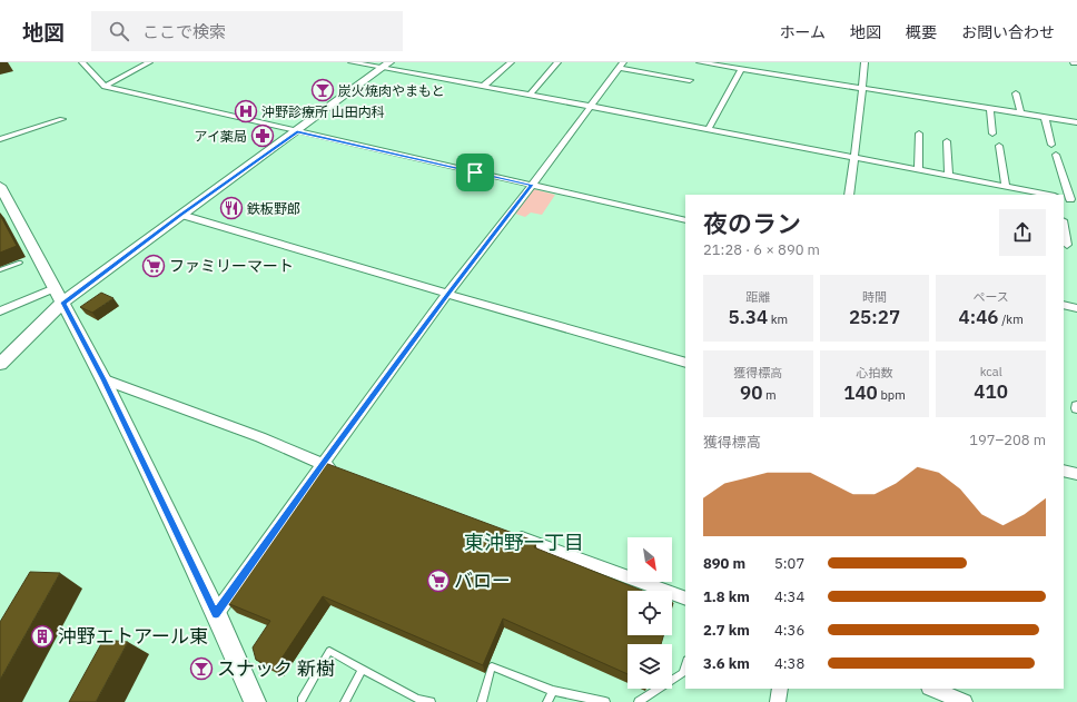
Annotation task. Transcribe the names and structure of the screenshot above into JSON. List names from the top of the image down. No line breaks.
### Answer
{"districts":["東沖野一丁目"],"places":{"bar":["炭火焼肉やまもと","スナック 新樹"],"hospital":["沖野診療所 山田内科"],"pharmacy":["アイ薬局"],"restaurant":["鉄板野郎"],"supermarket":["ファミリーマート","バロー"],"building":["沖野エトアール東"]},"north":"bottom right","page":{"header":"地図","search":"ここで検索","nav":["ホーム","地図","概要","お問い合わせ"],"heading":["夜のラン","21:28 · 6 × 890 m"],"stats":[["距離","5.34 km"],["時間","25:27"],["ペース","4:46 /km"],["獲得標高","90 m"],["心拍数","140 bpm"],["kcal","410"]],"chart":["獲得標高","197–208 m"],"list":[{"name":"890 m","note":"5:07"},{"name":"1.8 km","note":"4:34"},{"name":"2.7 km","note":"4:36"},{"name":"3.6 km","note":"4:38"}]}}
